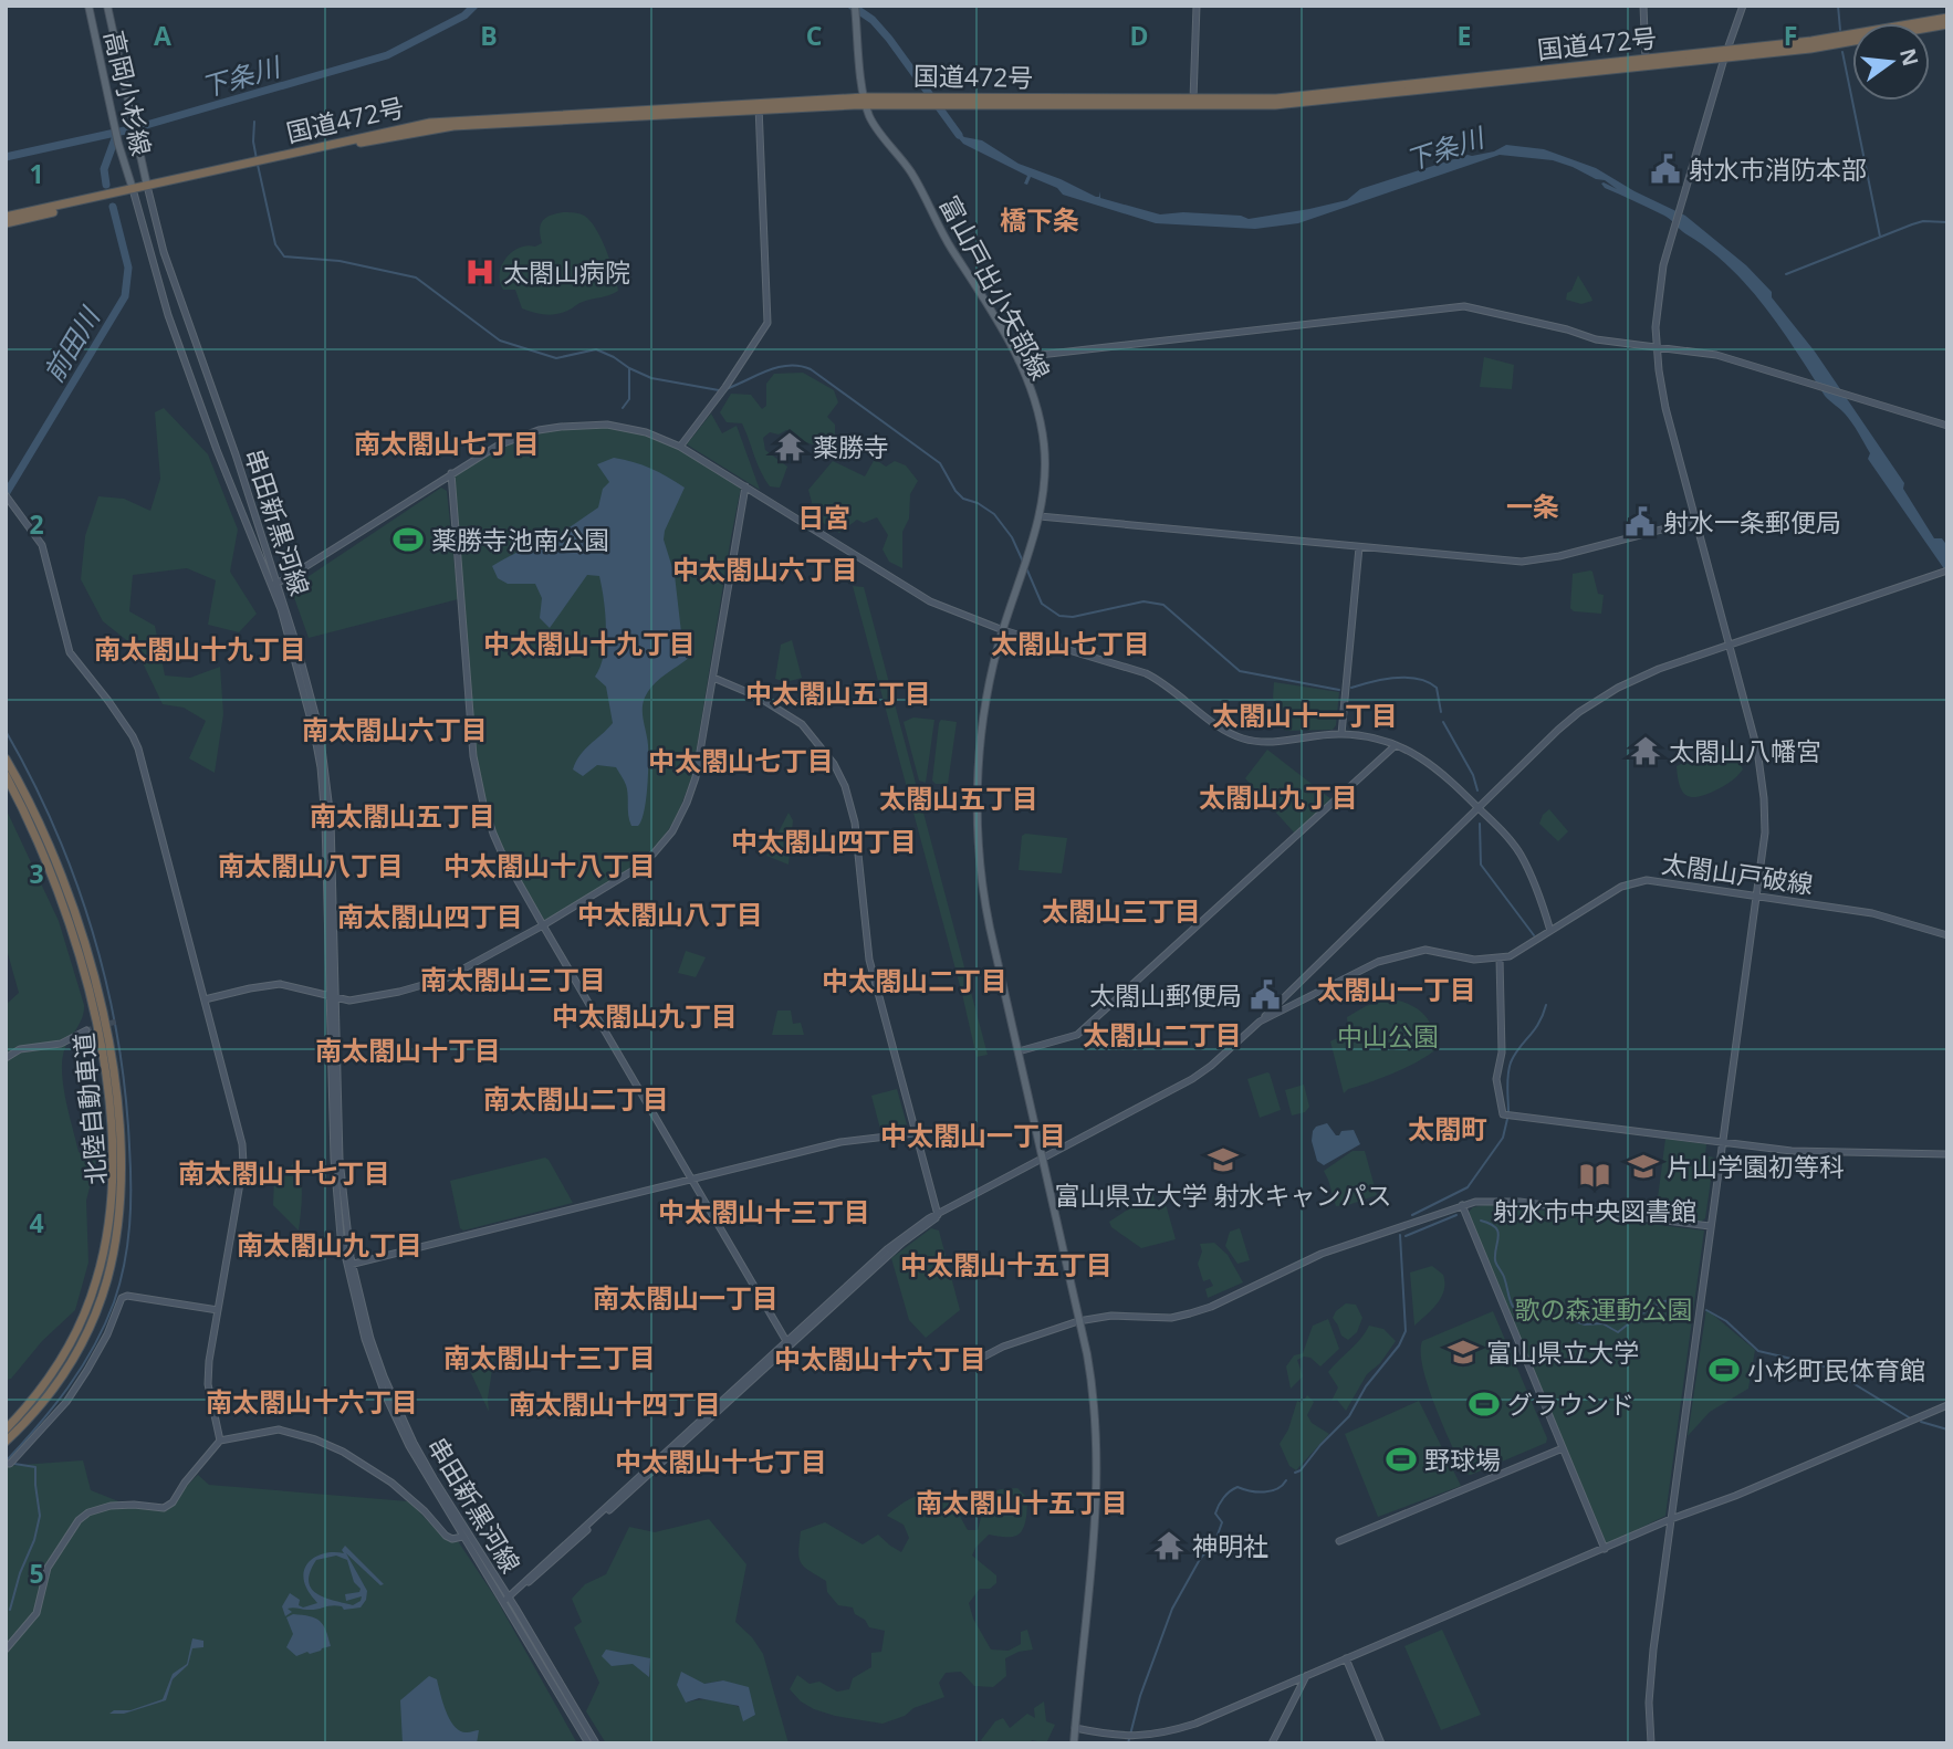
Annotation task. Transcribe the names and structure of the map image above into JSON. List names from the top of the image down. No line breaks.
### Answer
{"streets":{"highway":["国道472号","北陸自動車道"],"main road":["高岡小杉線","富山戸出小矢部線"],"street":["串田新黒河線","太閤山戸破線"]},"crossings":[["国道472号","高岡小杉線"],["国道472号","富山戸出小矢部線"],["国道472号","串田新黒河線"],["高岡小杉線","串田新黒河線"],["富山戸出小矢部線","太閤山戸破線"]],"districts":["橋下条","南太閤山七丁目","一条","日宮","中太閤山六丁目","中太閤山十九丁目","太閤山七丁目","南太閤山十九丁目","中太閤山五丁目","太閤山十一丁目","南太閤山六丁目","中太閤山七丁目","太閤山九丁目","太閤山五丁目","南太閤山五丁目","中太閤山四丁目","南太閤山八丁目","中太閤山十八丁目","太閤山三丁目","中太閤山八丁目","南太閤山四丁目","南太閤山三丁目","中太閤山二丁目","太閤山一丁目","中太閤山九丁目","太閤山二丁目","南太閤山十丁目","南太閤山二丁目","太閤町","中太閤山一丁目","南太閤山十七丁目","中太閤山十三丁目","南太閤山九丁目","中太閤山十五丁目","南太閤山一丁目","南太閤山十三丁目","中太閤山十六丁目","南太閤山十六丁目","南太閤山十四丁目","中太閤山十七丁目","南太閤山十五丁目"],"water":["下条川","前田川"],"parks":["中山公園","歌の森運動公園"],"places":{"public building":["射水市消防本部","射水一条郵便局","太閤山郵便局"],"hospital":["太閤山病院"],"temple":["薬勝寺","太閤山八幡宮","神明社"],"sports":["薬勝寺池南公園","小杉町民体育館","グラウンド","野球場"],"school or university":["富山県立大学 射水キャンパス","片山学園初等科","富山県立大学"],"library":["射水市中央図書館"]},"north":"right","grid":{"columns":["A","B","C","D","E","F"],"rows":["1","2","3","4","5"]}}
